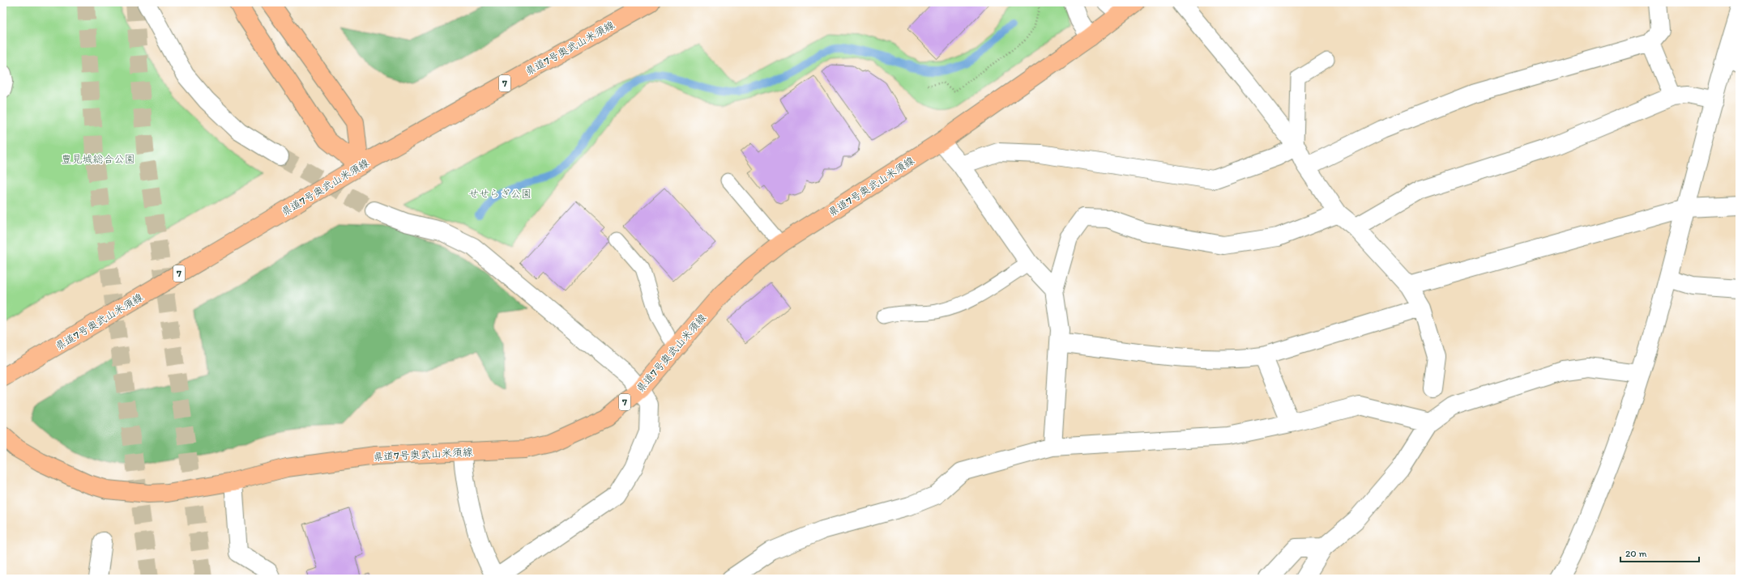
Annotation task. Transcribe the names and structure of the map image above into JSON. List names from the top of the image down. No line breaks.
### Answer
{"streets":{"main road":["県道7号奥武山米須線","7"]},"parks":["豊見城総合公園","せせらぎ公園"],"scale_bar":"20 m"}
